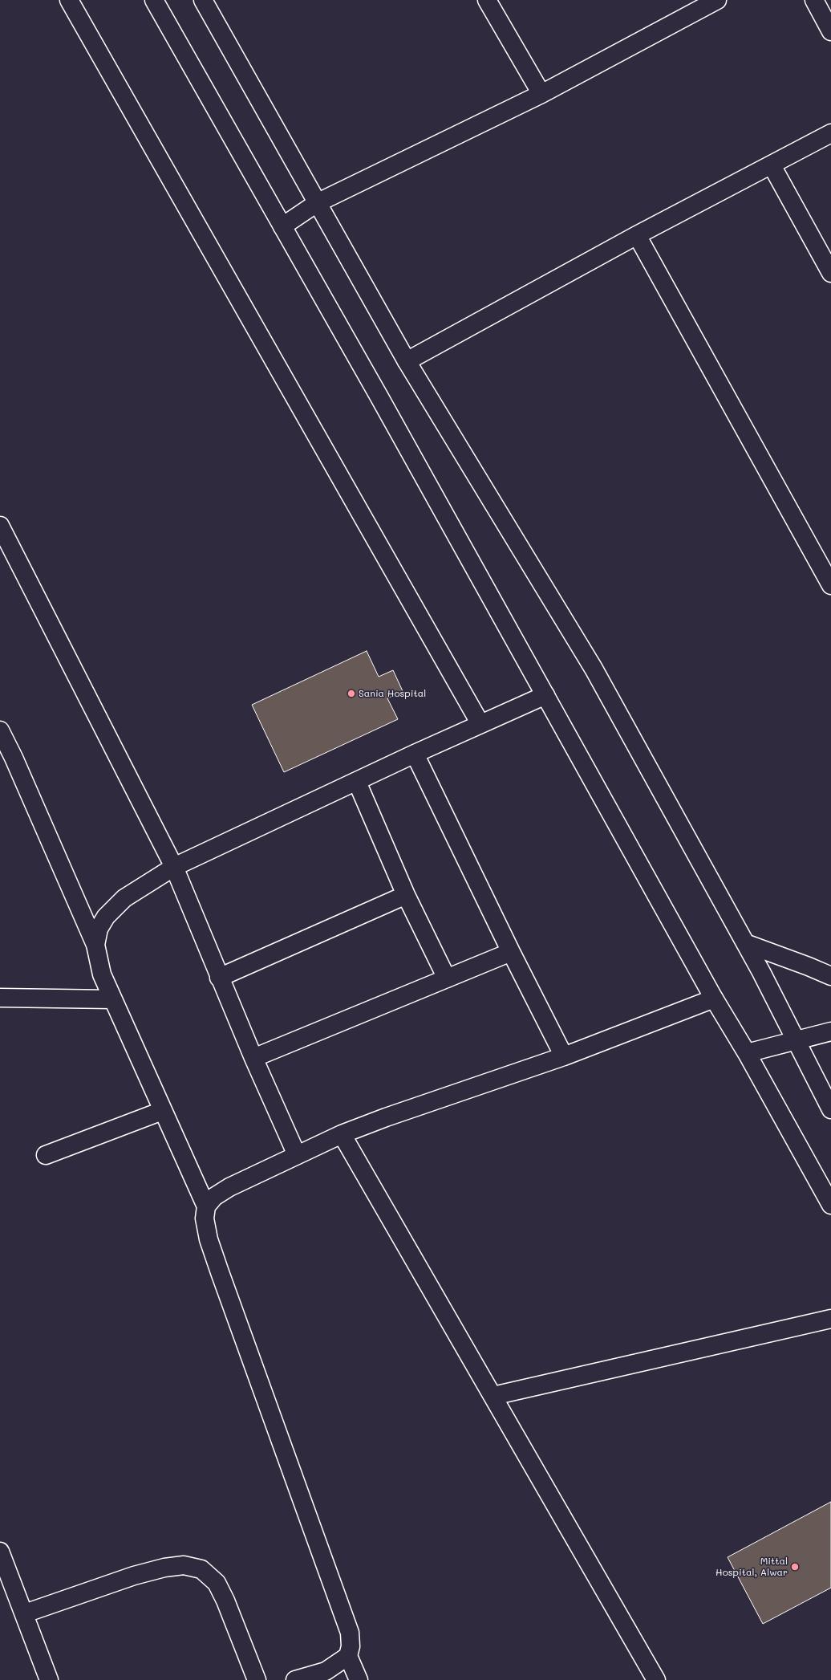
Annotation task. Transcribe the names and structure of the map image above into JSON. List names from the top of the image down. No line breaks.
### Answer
{"places":["Sania Hospital","Mittal Hospital, Alwar"]}
